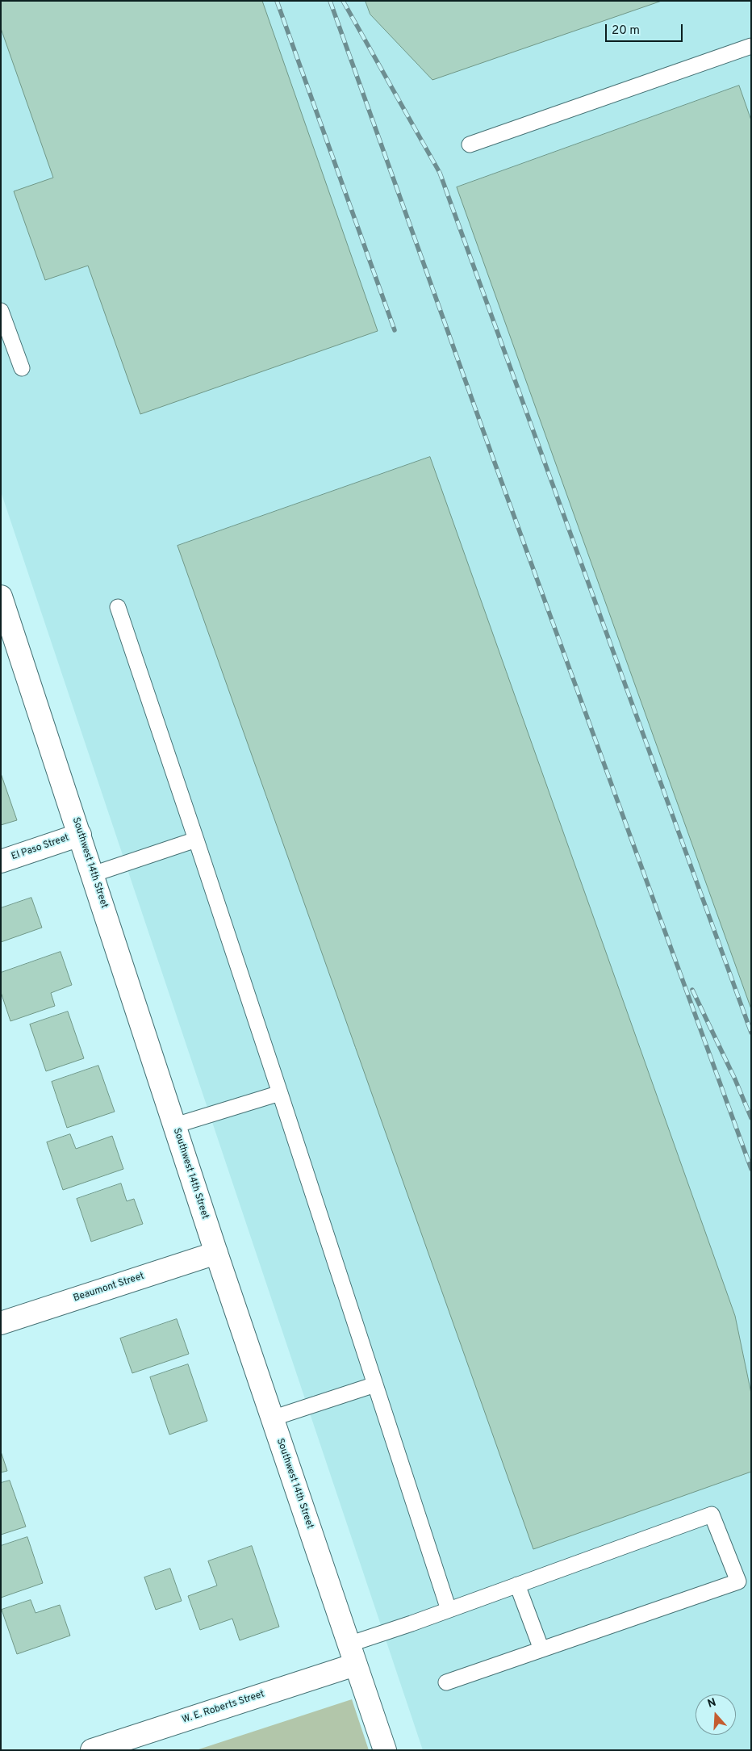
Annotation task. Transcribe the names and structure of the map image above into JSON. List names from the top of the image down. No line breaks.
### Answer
{"streets":{"street":["El Paso Street","Southwest 14th Street","Beaumont Street","W. E. Roberts Street"]},"crossings":[["El Paso Street","Southwest 14th Street"],["Southwest 14th Street","Beaumont Street"],["Southwest 14th Street","W. E. Roberts Street"]],"scale_bar":"20 m","north":"top"}
